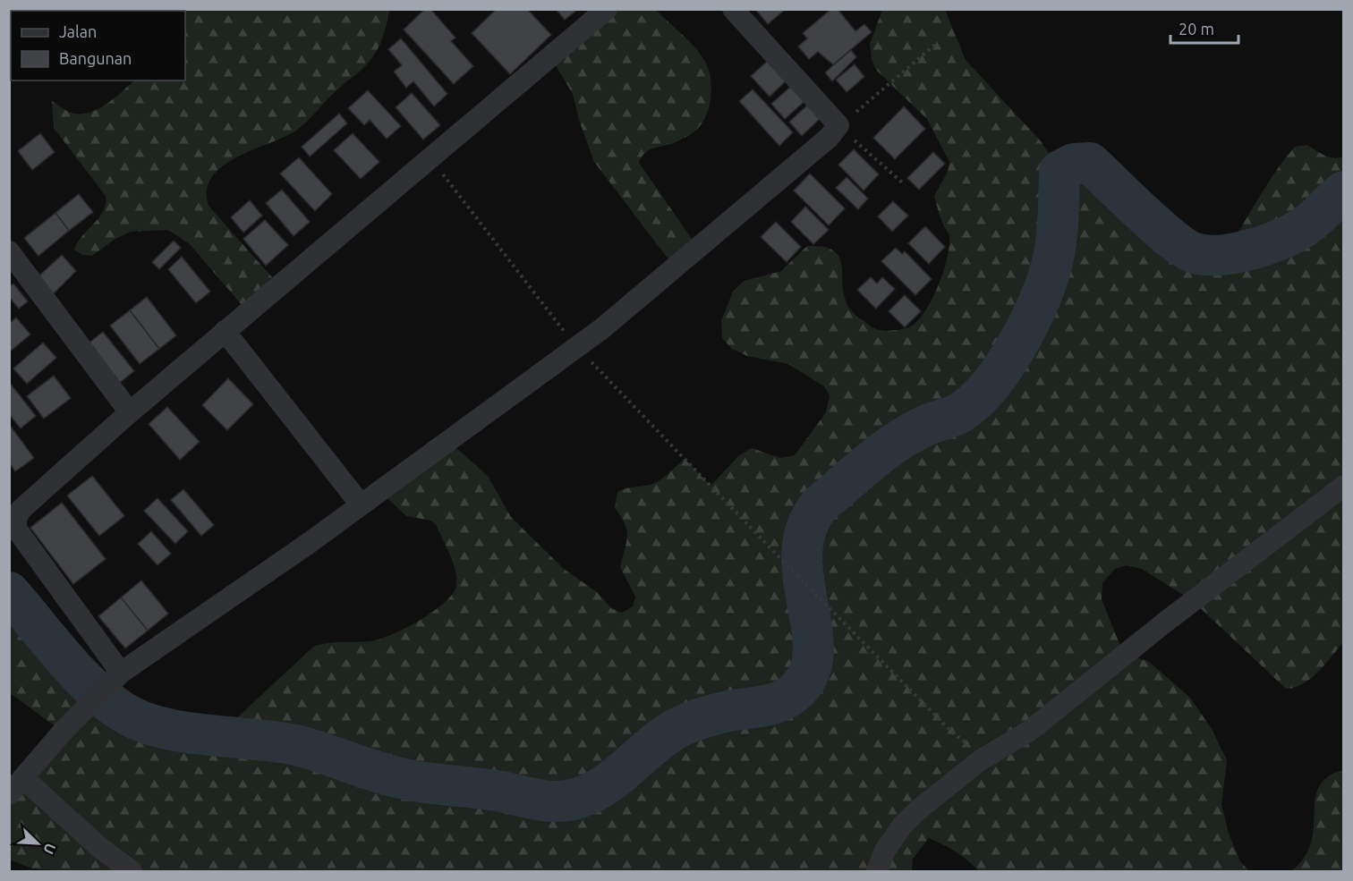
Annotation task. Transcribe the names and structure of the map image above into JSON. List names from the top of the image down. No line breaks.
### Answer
{"legend":["Jalan","Bangunan"],"scale_bar":"20 m","north":"bottom right"}
